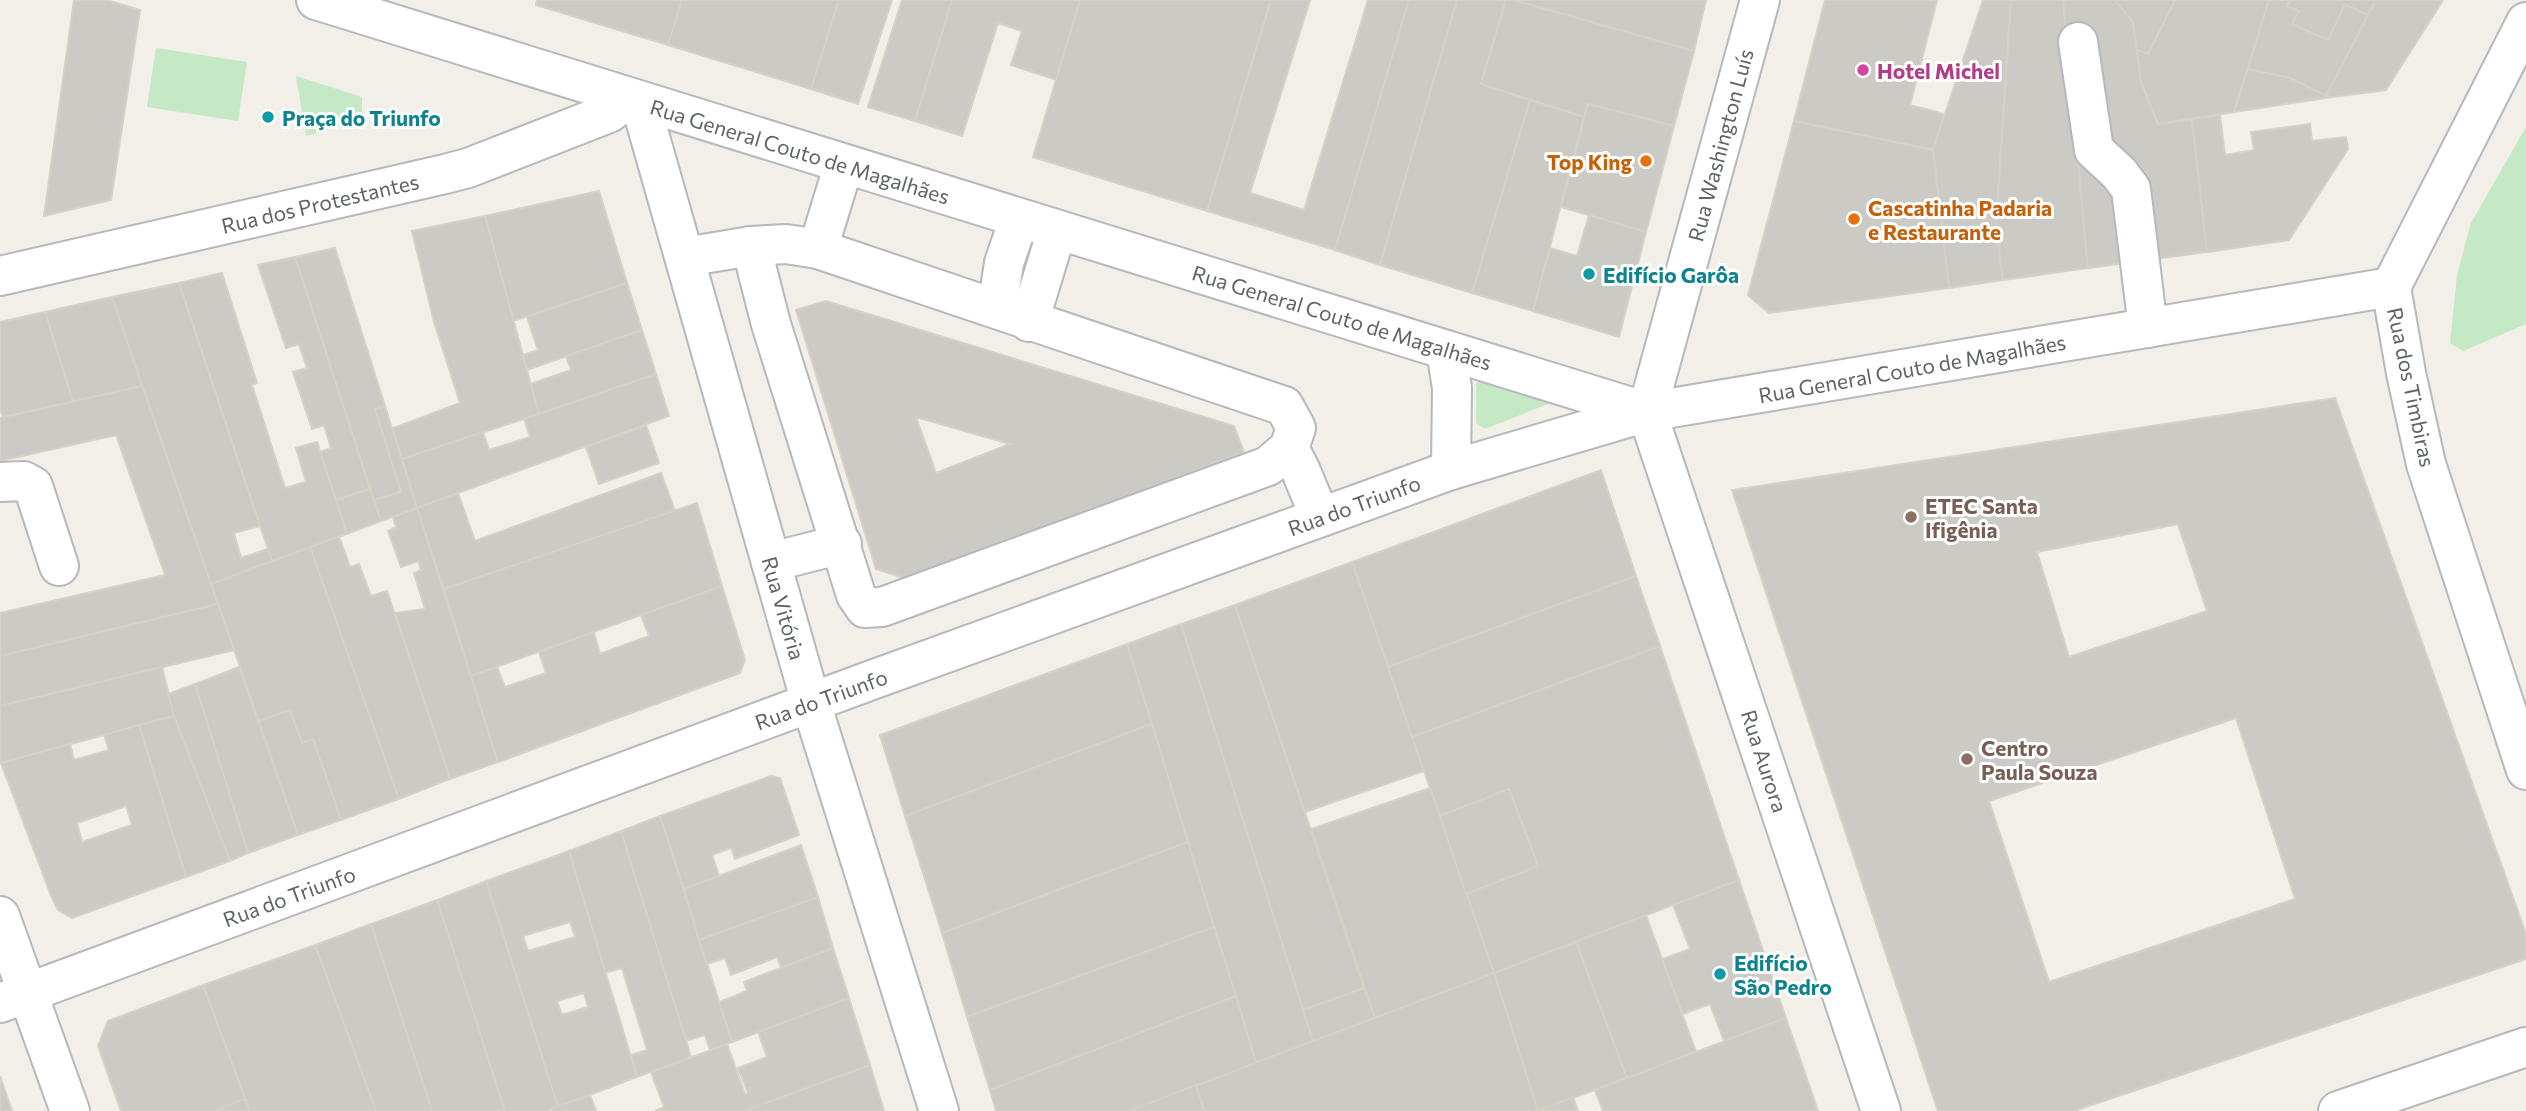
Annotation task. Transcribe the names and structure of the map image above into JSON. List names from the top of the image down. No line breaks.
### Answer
{"streets":{"street":["Rua Washington Luís","Rua General Couto de Magalhães","Rua dos Protestantes","Rua dos Timbiras","Rua do Triunfo","Rua Vitória","Rua Aurora"]},"crossings":[["Rua Washington Luís","Rua General Couto de Magalhães"],["Rua Washington Luís","Rua do Triunfo"],["Rua Washington Luís","Rua Aurora"],["Rua General Couto de Magalhães","Rua dos Protestantes"],["Rua General Couto de Magalhães","Rua dos Timbiras"],["Rua General Couto de Magalhães","Rua do Triunfo"],["Rua General Couto de Magalhães","Rua Vitória"],["Rua General Couto de Magalhães","Rua Aurora"],["Rua dos Protestantes","Rua Vitória"],["Rua do Triunfo","Rua Vitória"],["Rua do Triunfo","Rua Aurora"]],"places":["Hotel Michel","Praça do Triunfo","Top King","Cascatinha Padaria e Restaurante","Edifício Garôa","ETEC Santa Ifigênia","Centro Paula Souza","Edifício São Pedro"]}
